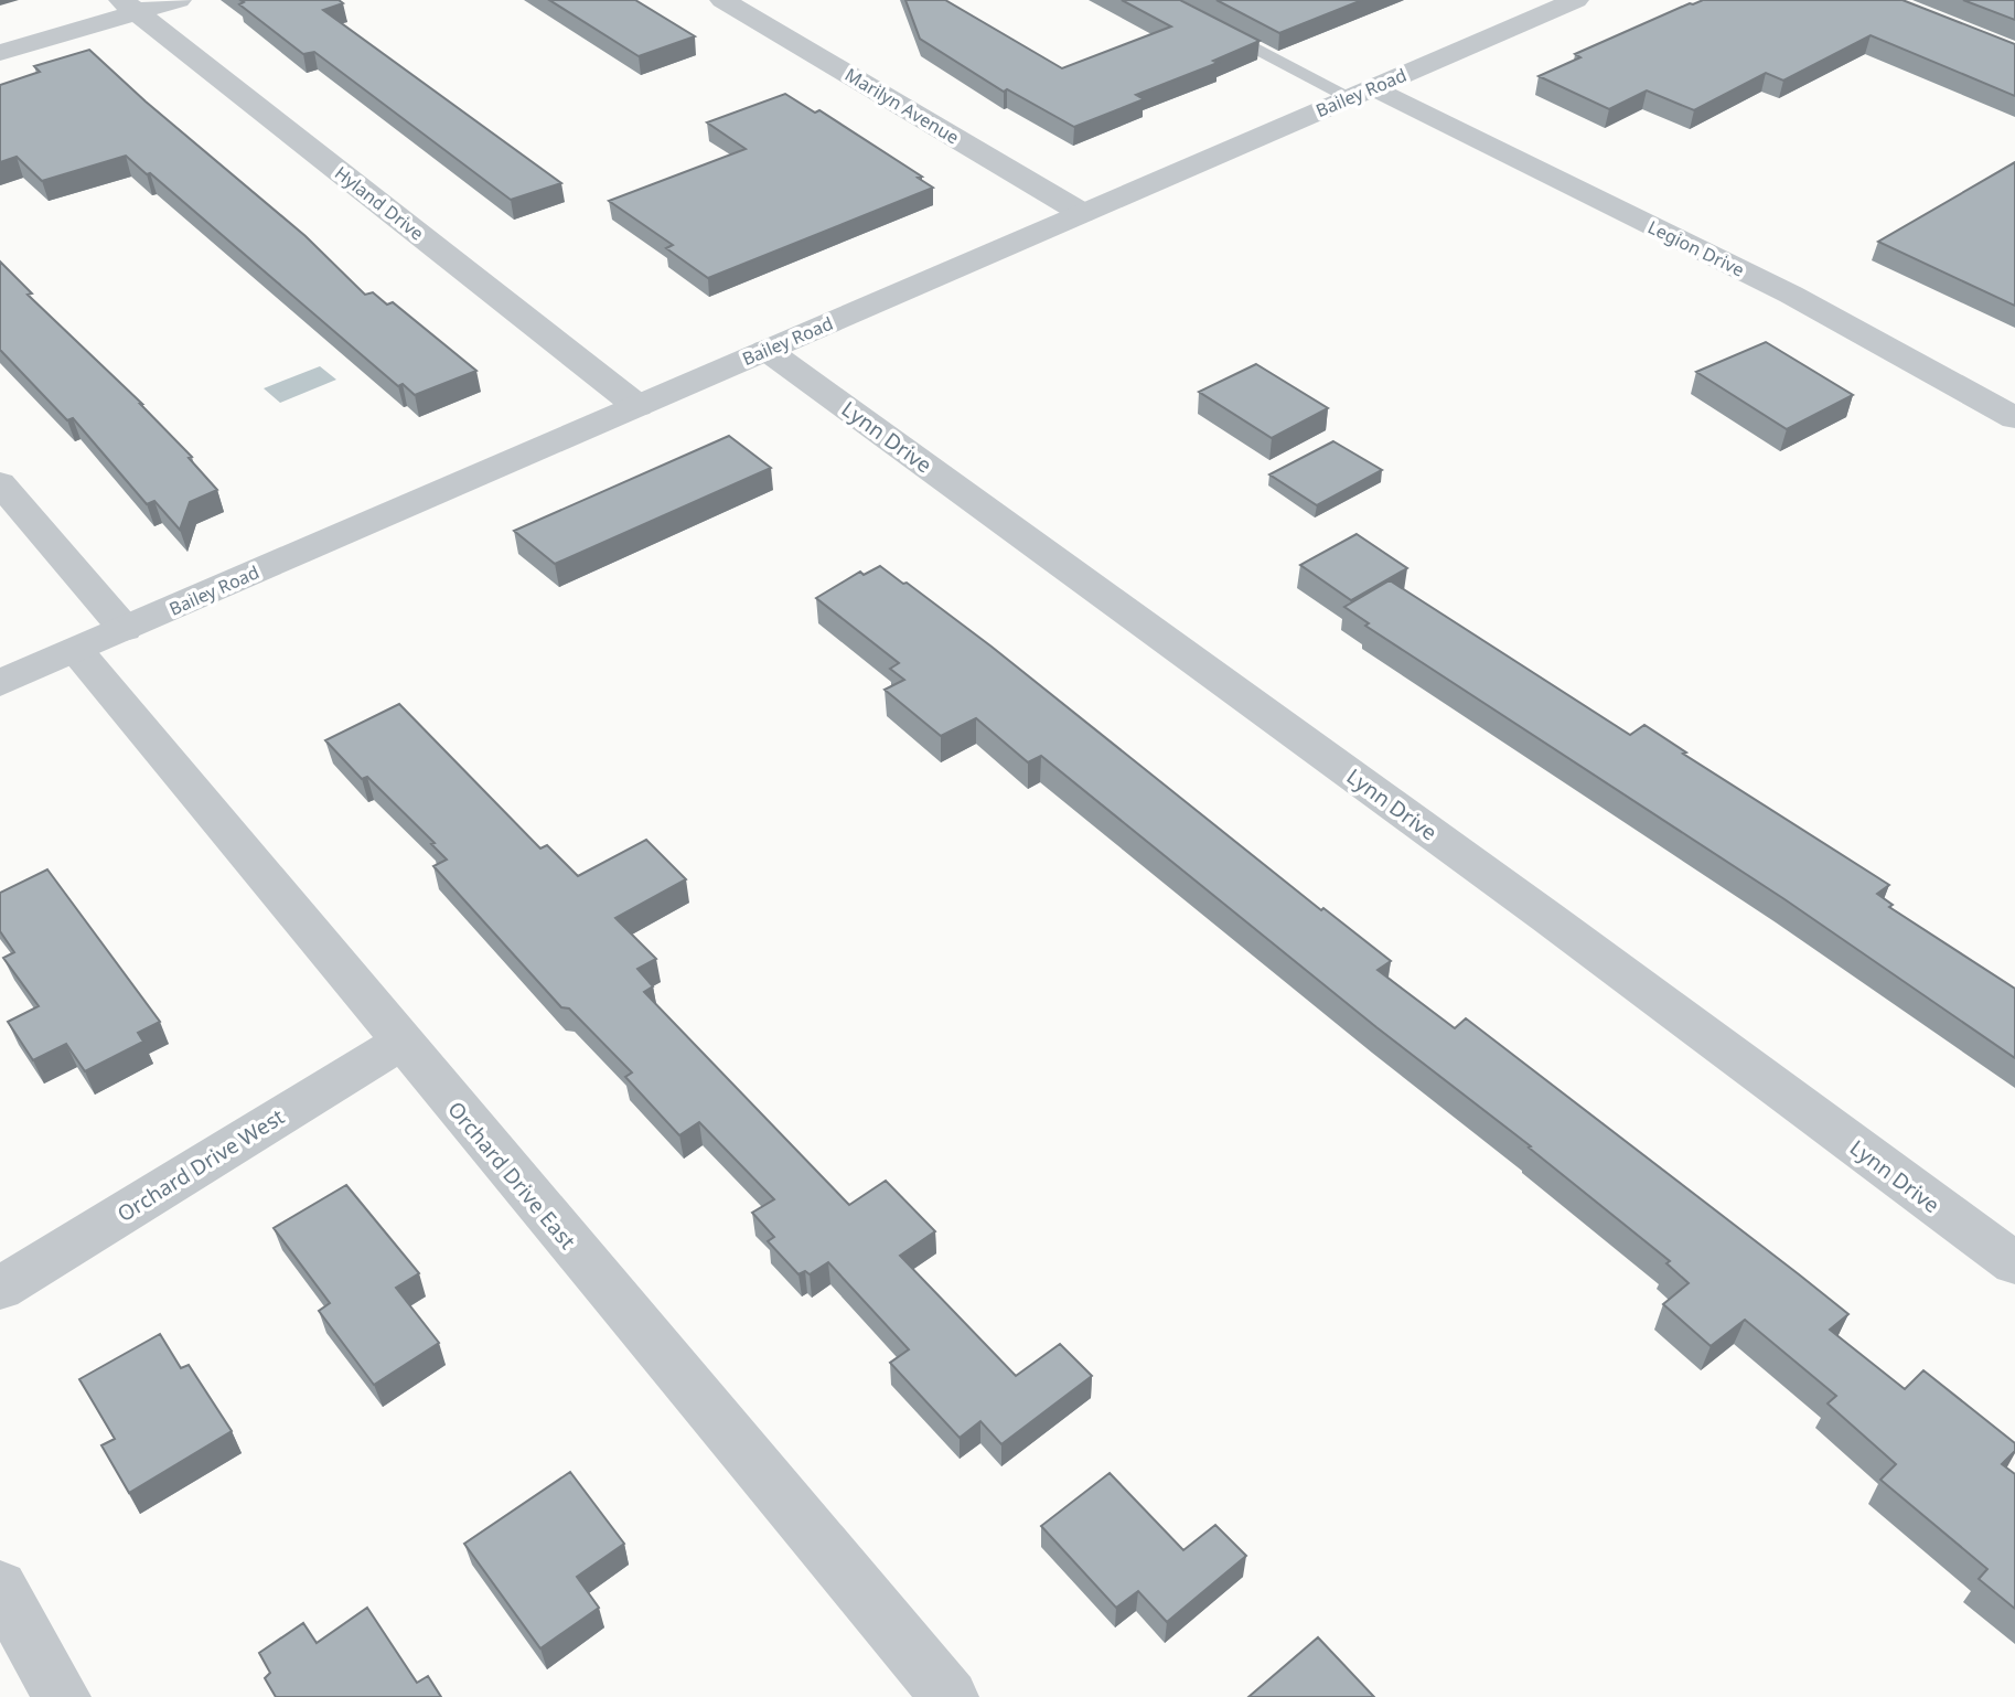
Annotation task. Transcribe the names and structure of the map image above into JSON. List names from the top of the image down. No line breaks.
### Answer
{"streets":{"street":["Bailey Road","Marilyn Avenue","Hyland Drive","Legion Drive","Lynn Drive","Orchard Drive West","Orchard Drive East"]},"crossings":[["Bailey Road","Marilyn Avenue"],["Bailey Road","Hyland Drive"],["Bailey Road","Legion Drive"],["Bailey Road","Lynn Drive"],["Bailey Road","Orchard Drive East"],["Orchard Drive West","Orchard Drive East"]]}
